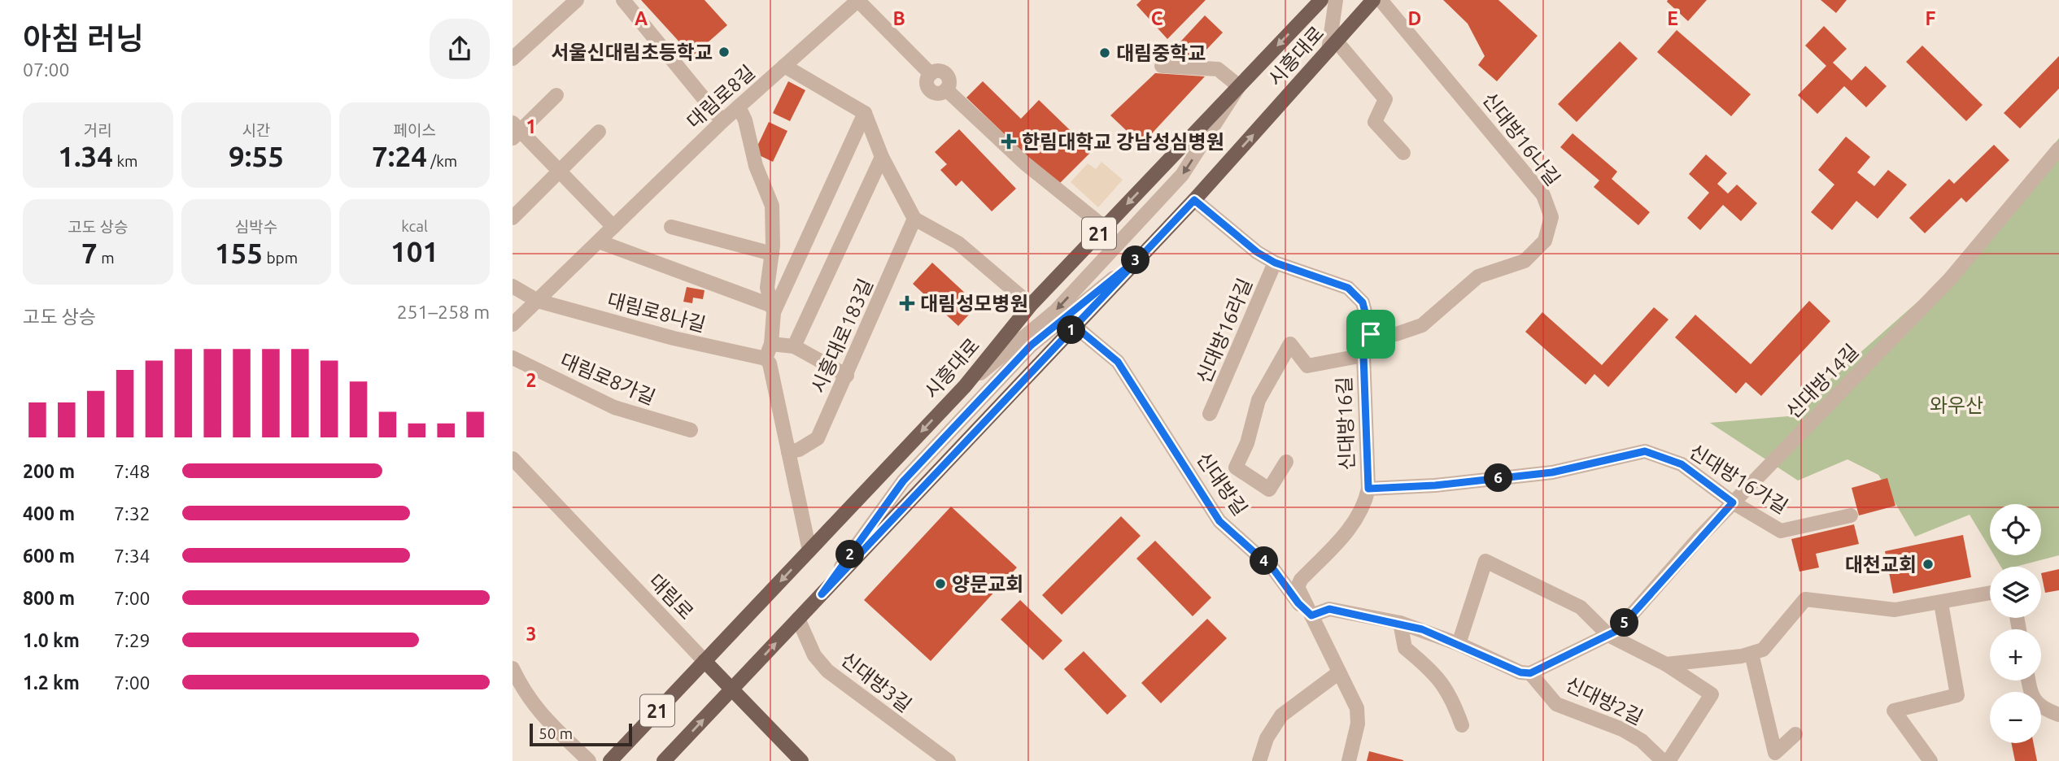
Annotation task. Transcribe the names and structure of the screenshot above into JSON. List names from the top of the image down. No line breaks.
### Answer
{"streets":{"main road":["시흥대로","21","대림로"],"street":["대림로8길","신대방16나길","대림로8나길","신대방16라길","시흥대로183길","대림로8가길","신대방14길","신대방16길","신대방16가길","신대방길","신대방3길","신대방2길"]},"crossings":[["시흥대로","신대방길"],["시흥대로","대림로"],["시흥대로","신대방3길"],["대림로8길","대림로8나길"],["신대방16나길","신대방16길"],["신대방14길","신대방16가길"],["신대방14길","신대방2길"],["신대방16길","신대방16가길"],["신대방16길","신대방길"]],"parks":["와우산"],"places":{"other":["서울신대림초등학교","대림중학교","대천교회","양문교회"],"health":["한림대학교 강남성심병원","대림성모병원"]},"scale_bar":"50 m","page":{"heading":["아침 러닝","07:00"],"stats":[["거리","1.34 km"],["시간","9:55"],["페이스","7:24 /km"],["고도 상승","7 m"],["심박수","155 bpm"],["kcal","101"]],"pins":["3","1","6","2","4","5"],"chart":["고도 상승","251–258 m"],"list":[{"name":"200 m","note":"7:48"},{"name":"400 m","note":"7:32"},{"name":"600 m","note":"7:34"},{"name":"800 m","note":"7:00"},{"name":"1.0 km","note":"7:29"},{"name":"1.2 km","note":"7:00"}],"map_buttons":["+","−"],"scale":"50 m"},"grid":{"columns":["A","B","C","D","E","F"],"rows":["1","2","3"]}}
